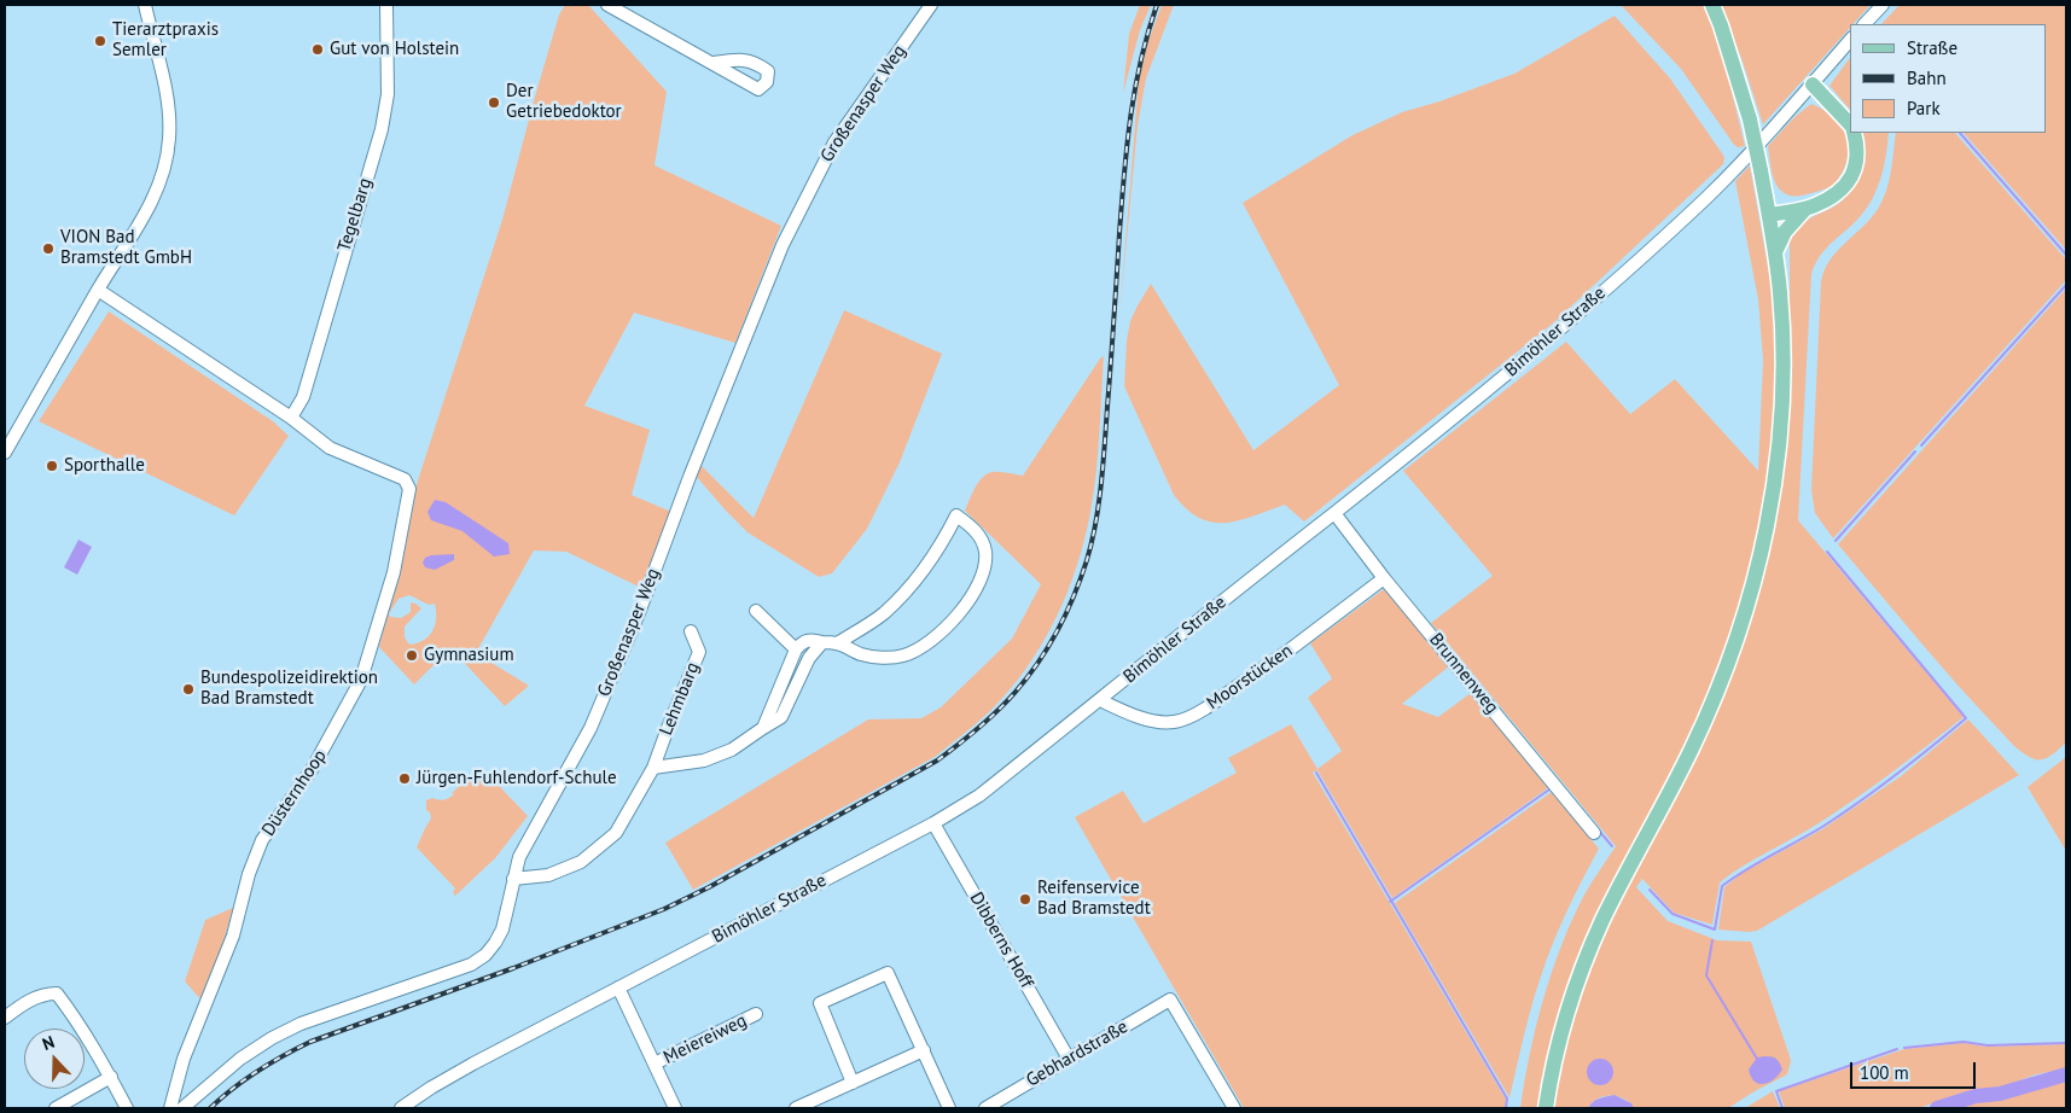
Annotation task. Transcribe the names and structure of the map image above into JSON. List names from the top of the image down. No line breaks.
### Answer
{"streets":{"street":["Großenasper Weg","Tegelbarg","Bimöhler Straße","Brunnenweg","Moorstücken","Lehmbarg","Düsternhoop","Dibberns Hoff","Meiereiweg","Gebhardstraße"]},"crossings":[["Großenasper Weg","Lehmbarg"],["Tegelbarg","Düsternhoop"],["Bimöhler Straße","Brunnenweg"],["Bimöhler Straße","Moorstücken"],["Bimöhler Straße","Dibberns Hoff"],["Brunnenweg","Moorstücken"],["Dibberns Hoff","Gebhardstraße"]],"places":["Tierarztpraxis Semler","Gut von Holstein","Der Getriebedoktor","VION Bad Bramstedt GmbH","Sporthalle","Gymnasium","Bundespolizeidirektion Bad Bramstedt","Jürgen-Fuhlendorf-Schule","Reifenservice Bad Bramstedt"],"legend":["Straße","Bahn","Park"],"scale_bar":"100 m","north":"top"}
